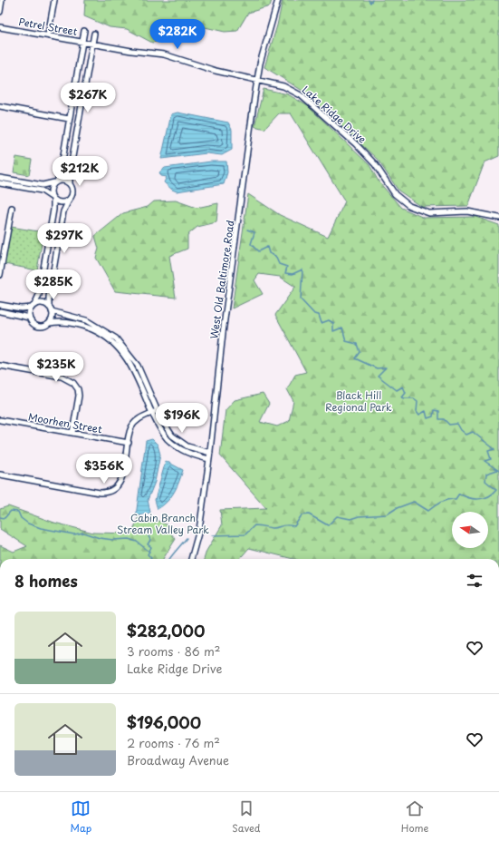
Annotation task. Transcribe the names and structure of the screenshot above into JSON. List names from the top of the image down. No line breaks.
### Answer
{"streets":{"street":["Petrel Street","Lake Ridge Drive","West Old Baltimore Road","Moorhen Street"]},"crossings":[["Petrel Street","Lake Ridge Drive"],["Lake Ridge Drive","West Old Baltimore Road"]],"parks":["Black Hill Regional Park","Cabin Branch Stream Valley Park"],"north":"left","page":{"price":["$282K","$267K","$212K","$297K","$285K","$235K","$196K","$356K"],"heading":"8 homes","list":[{"name":"$282,000","note":"3 rooms · 86 m² · Lake Ridge Drive"},{"name":"$196,000","note":"2 rooms · 76 m² · Broadway Avenue"}],"tabs":["Map","Saved","Home"]}}
